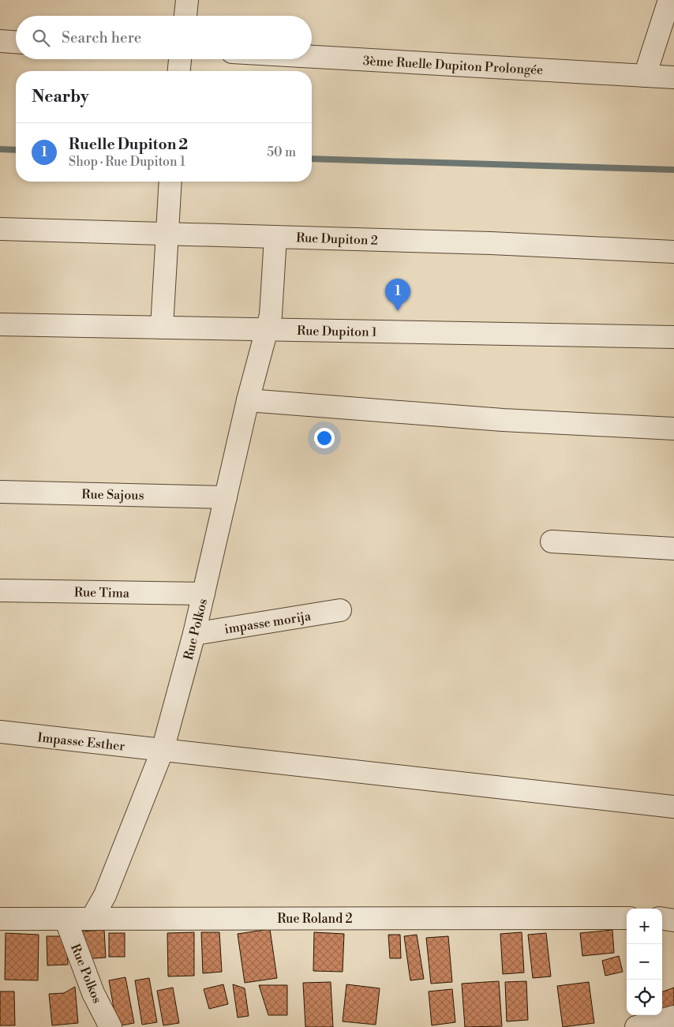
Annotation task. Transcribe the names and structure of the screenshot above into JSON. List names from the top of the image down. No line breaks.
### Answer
{"streets":{"street":["3ème Ruelle Dupiton Prolongée","Rue Dupiton 2","Rue Dupiton 1","Rue Sajous","Rue Tima","impasse morija","Rue Polkos","Impasse Esther","Rue Roland 2"]},"crossings":[["Rue Dupiton 2","Rue Polkos"],["Rue Dupiton 1","Rue Polkos"],["Rue Sajous","Rue Polkos"],["Rue Tima","Rue Polkos"],["impasse morija","Rue Polkos"],["Rue Polkos","Impasse Esther"],["Rue Polkos","Rue Roland 2"]],"page":{"search":"Search here","heading":"Nearby","list":[{"mark":"1","name":"Ruelle Dupiton 2","note":"Shop · Rue Dupiton 1","value":"50 m"}],"pins":"1","map_buttons":["+","−"]}}
